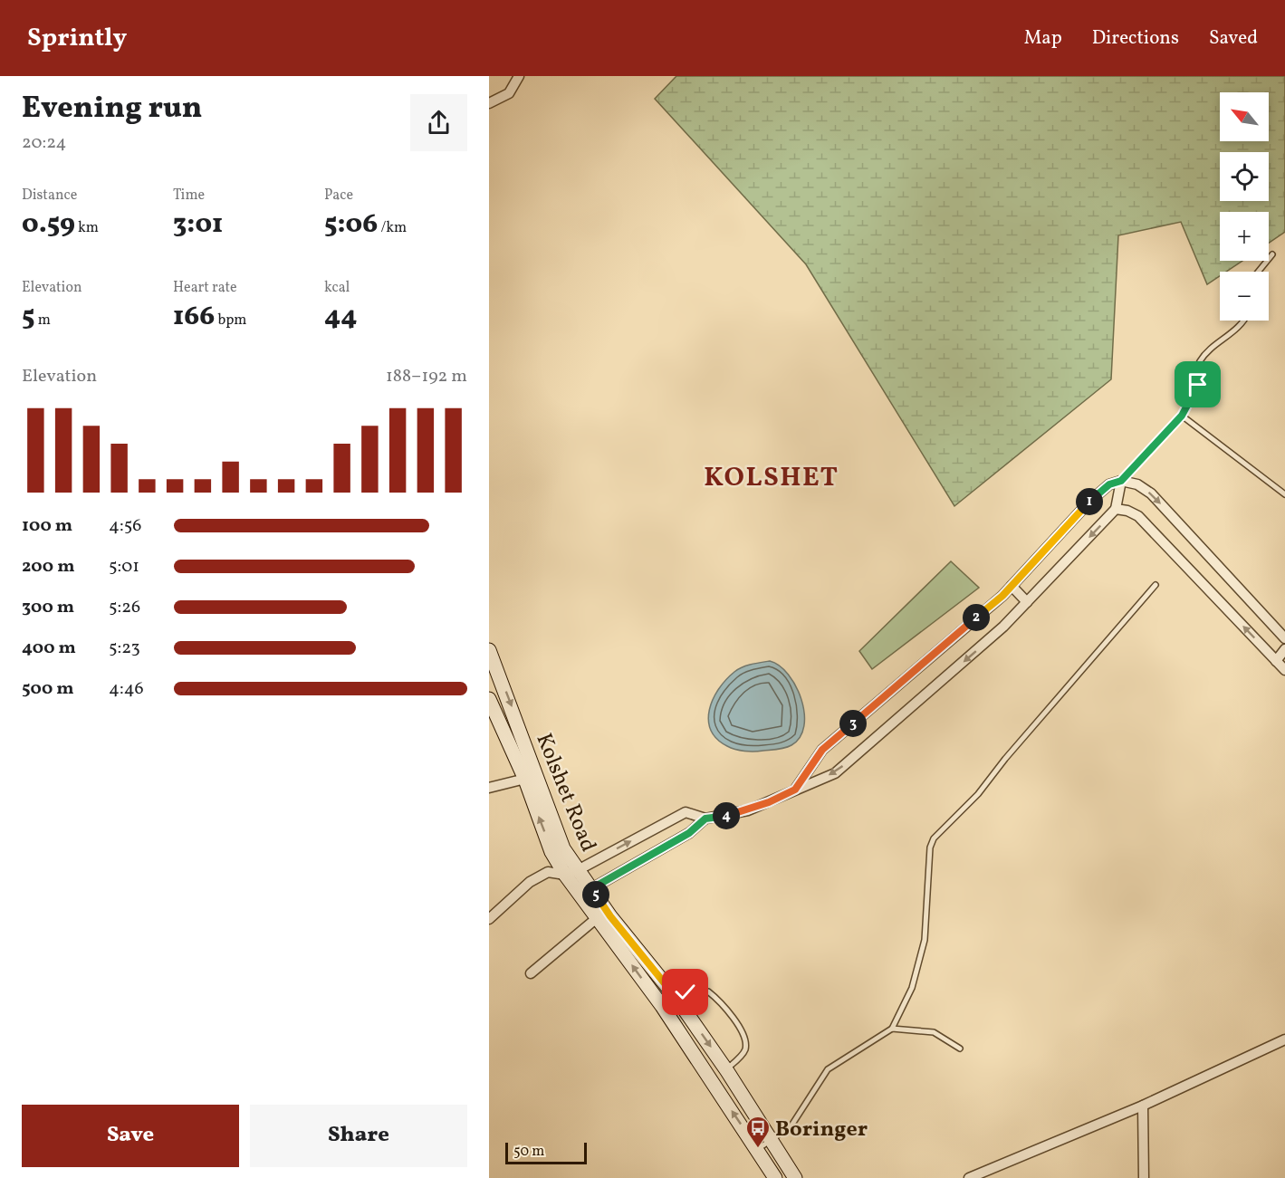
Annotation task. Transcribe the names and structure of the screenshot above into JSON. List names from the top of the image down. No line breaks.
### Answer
{"streets":{"street":["Kolshet Road"]},"districts":["KOLSHET"],"places":{"bus stop":["Boringer"]},"scale_bar":"50 m","north":"top left","page":{"header":"Sprintly","nav":["Map","Directions","Saved"],"heading":["Evening run","20:24"],"map_buttons":["+","−"],"stats":[["Distance","0.59 km"],["Time","3:01"],["Pace","5:06 /km"],["Elevation","5 m"],["Heart rate","166 bpm"],["kcal","44"]],"chart":["Elevation","188–192 m"],"pins":["1","2","3","4","5"],"list":[{"name":"100 m","note":"4:56"},{"name":"200 m","note":"5:01"},{"name":"300 m","note":"5:26"},{"name":"400 m","note":"5:23"},{"name":"500 m","note":"4:46"}],"buttons":["Save","Share"],"scale":"50 m"}}
